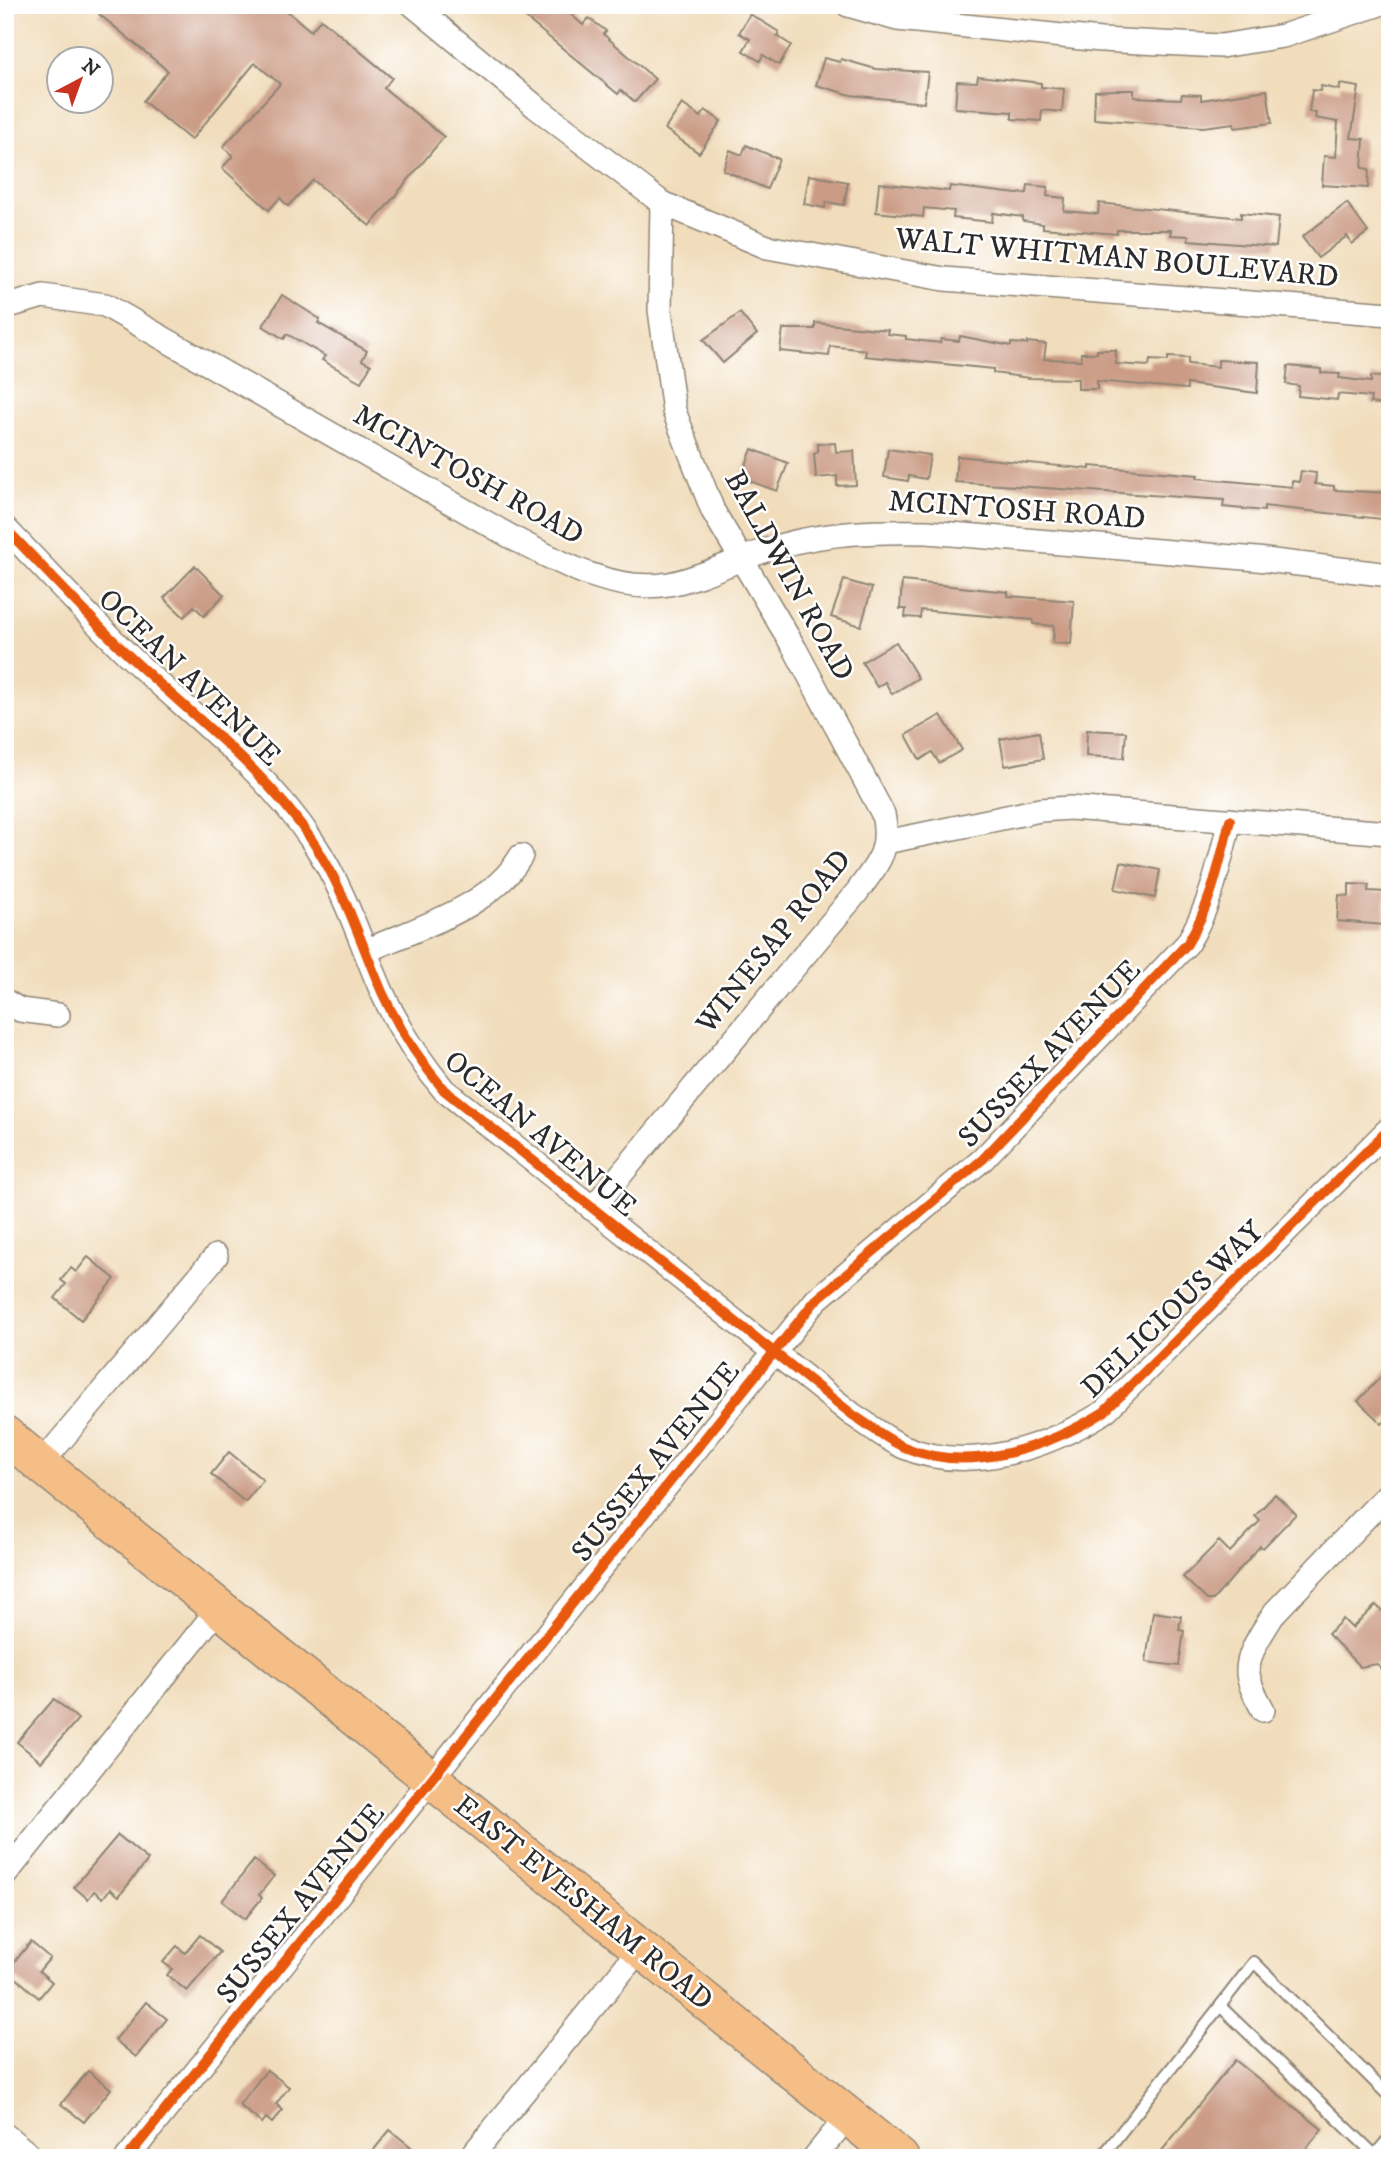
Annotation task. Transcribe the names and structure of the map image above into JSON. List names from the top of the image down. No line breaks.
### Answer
{"streets":{"main road":["EAST EVESHAM ROAD"],"street":["WALT WHITMAN BOULEVARD","MCINTOSH ROAD","BALDWIN ROAD","OCEAN AVENUE","WINESAP ROAD","SUSSEX AVENUE","DELICIOUS WAY"]},"crossings":[["WALT WHITMAN BOULEVARD","BALDWIN ROAD"],["MCINTOSH ROAD","BALDWIN ROAD"],["BALDWIN ROAD","WINESAP ROAD"],["OCEAN AVENUE","WINESAP ROAD"],["OCEAN AVENUE","SUSSEX AVENUE"],["OCEAN AVENUE","DELICIOUS WAY"],["WINESAP ROAD","SUSSEX AVENUE"],["SUSSEX AVENUE","DELICIOUS WAY"],["SUSSEX AVENUE","EAST EVESHAM ROAD"]],"north":"top right"}
